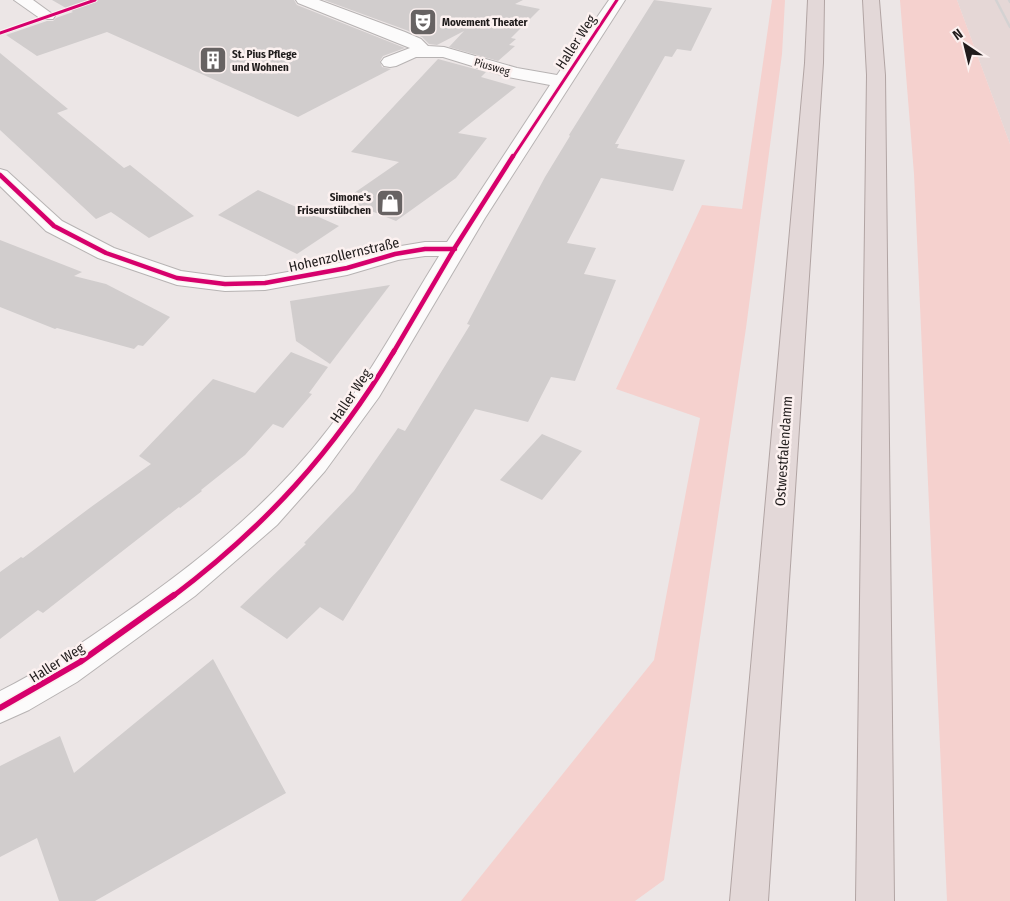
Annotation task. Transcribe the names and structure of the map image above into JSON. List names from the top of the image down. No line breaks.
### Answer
{"streets":{"highway":["Ostwestfalendamm"],"street":["Haller Weg","Piusweg","Hohenzollernstraße"]},"crossings":[["Haller Weg","Piusweg"],["Haller Weg","Hohenzollernstraße"]],"places":{"theatre":["Movement Theater"],"building":["St. Pius Pflege und Wohnen"],"shop":["Simone's Friseurstübchen"]},"north":"top left"}
